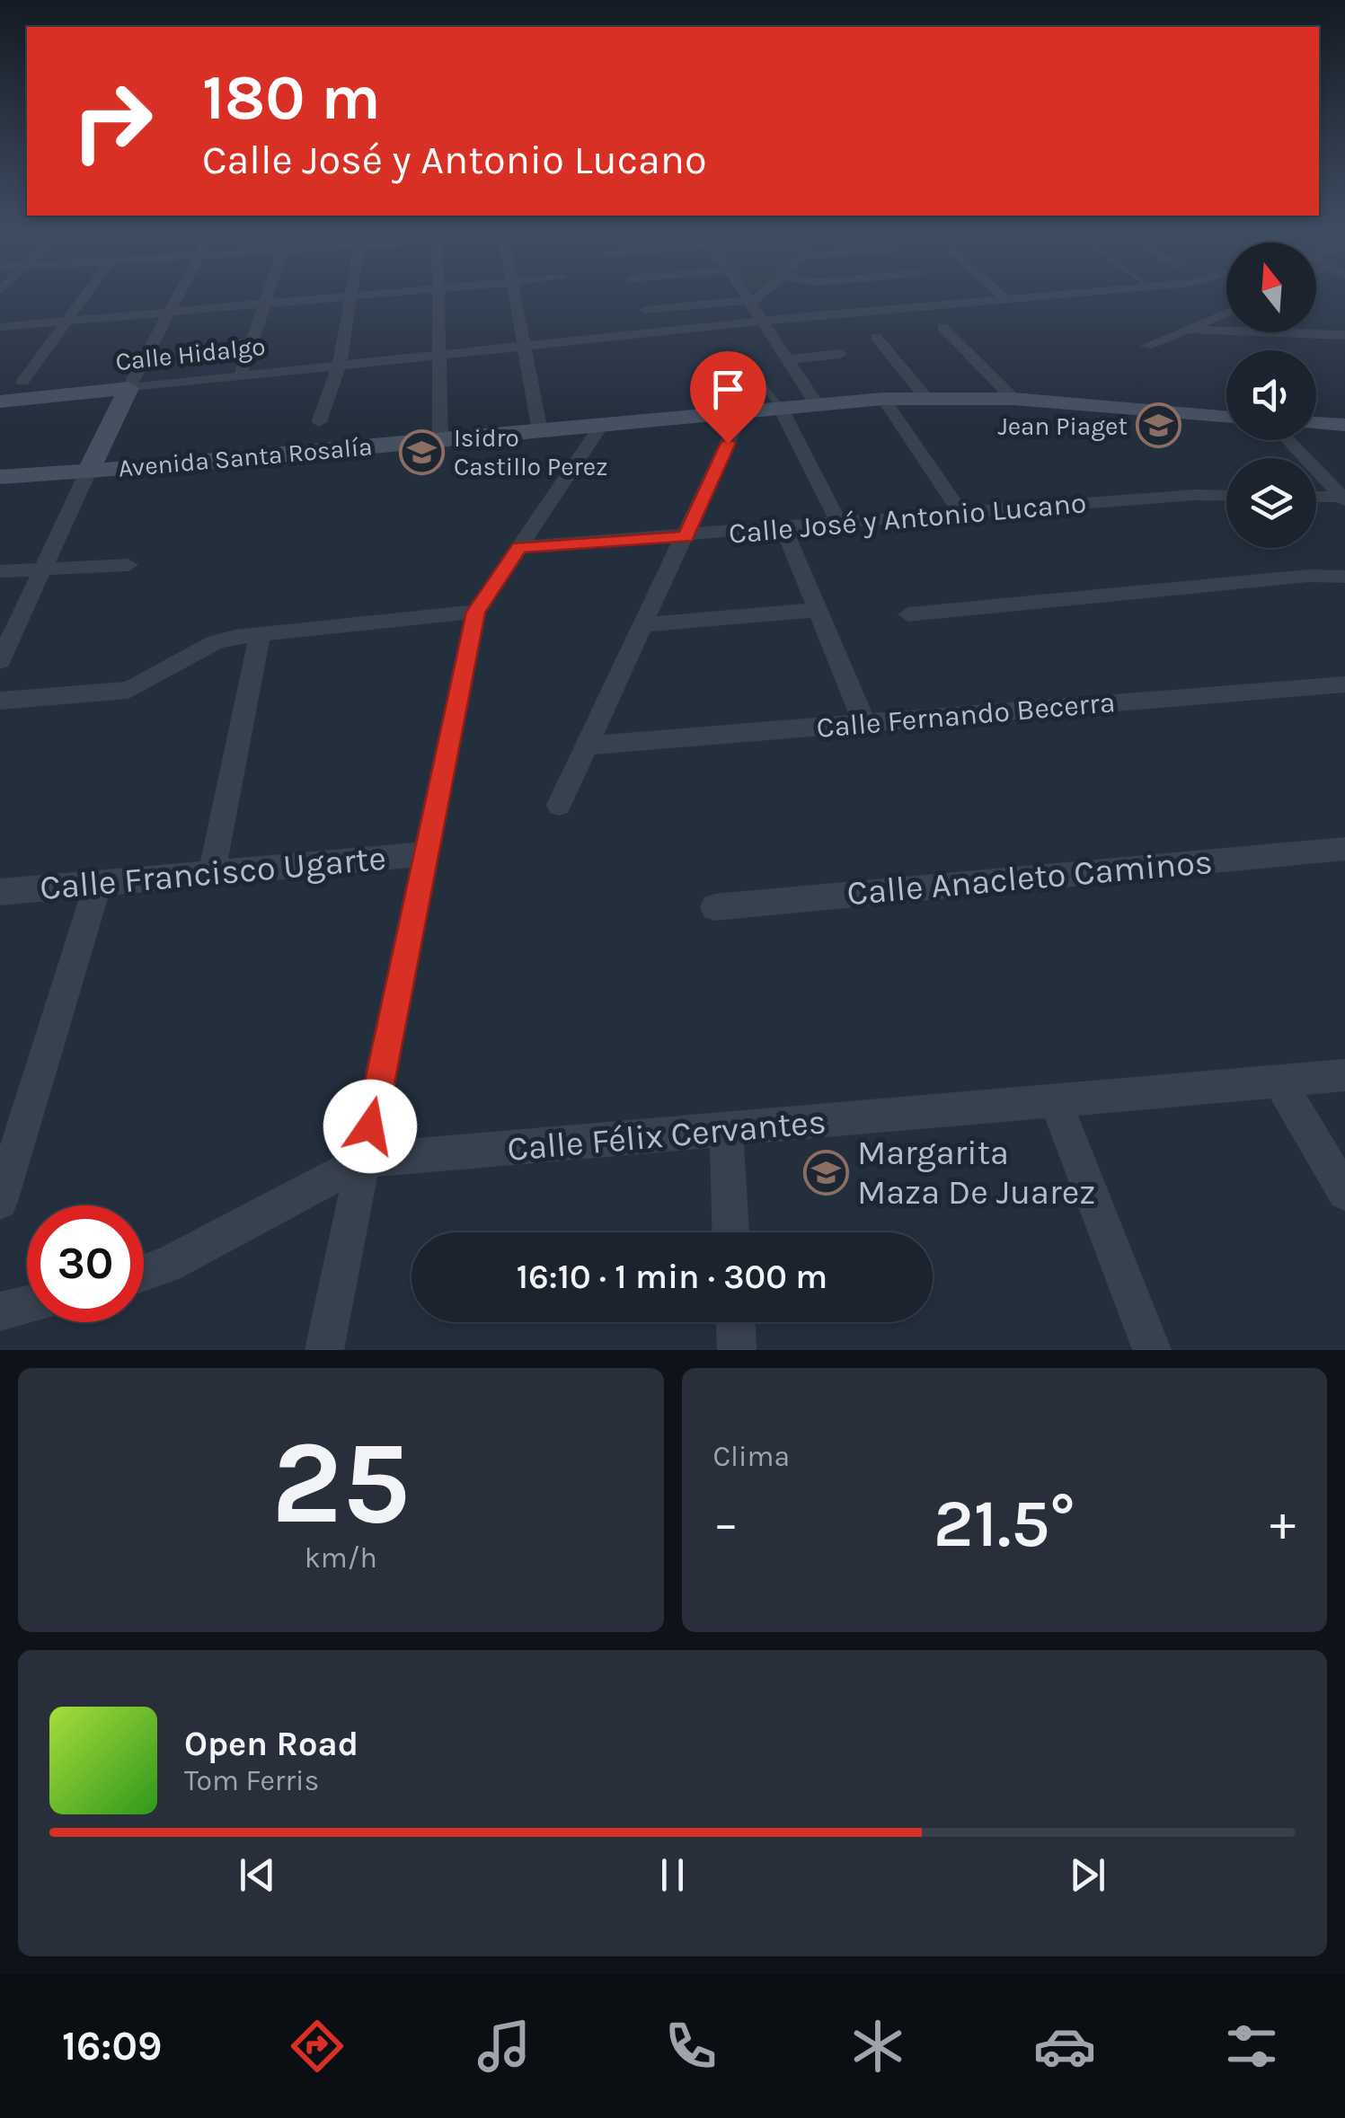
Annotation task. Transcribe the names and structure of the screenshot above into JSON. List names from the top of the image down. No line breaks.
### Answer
{"streets":{"street":["Calle Hidalgo","Avenida Santa Rosalía","Calle José y Antonio Lucano","Calle Fernando Becerra","Calle Francisco Ugarte","Calle Anacleto Caminos","Calle Félix Cervantes"]},"places":{"school or university":["Jean Piaget","Isidro Castillo Perez","Margarita Maza De Juarez"]},"north":"top","page":{"turn":["180 m","Calle José y Antonio Lucano"],"limit":"30","trip":"16:10 · 1 min · 300 m","tile":[["25","km/h"],"Clima"],"heat":["−","21.5°","+"],"song":["Open Road","Tom Ferris"],"tabs":"16:09"}}
